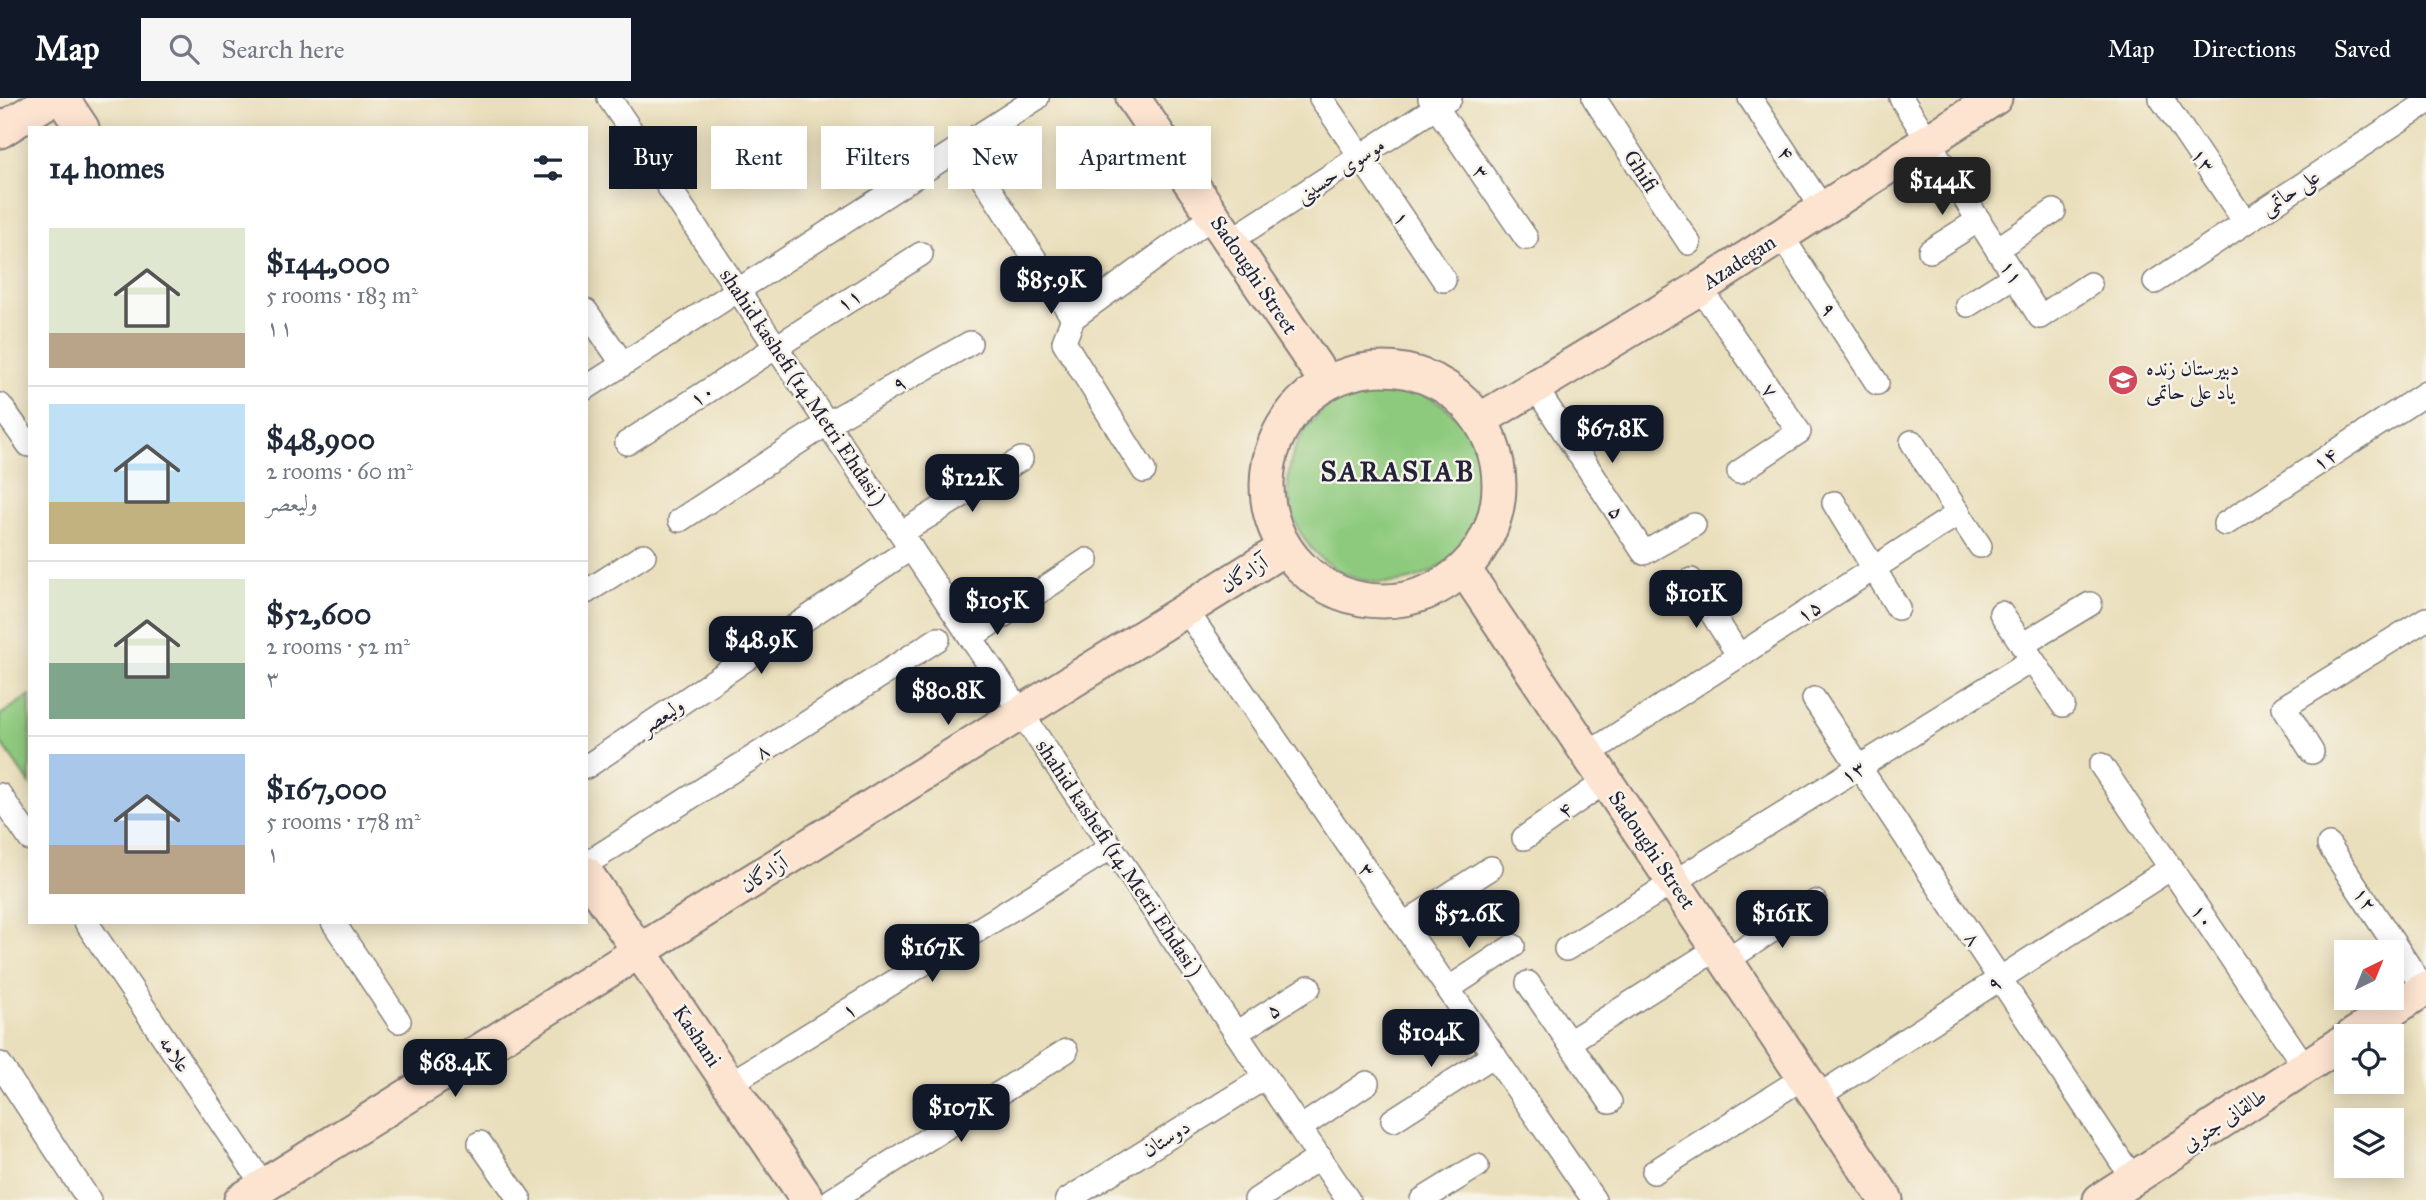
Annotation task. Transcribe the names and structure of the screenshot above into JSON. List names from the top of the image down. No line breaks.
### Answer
{"streets":{"main road":["Azadegan","Sadoughi Street","آزادگان","Kashani","طالقانی جنوبی"],"street":["۴","۱۳","موسوی حسینی","Ghifi","۳","علی حاتمی","۱","۱۱","۹","shahid kashefi (14 Metri Ehdasi )","۷","۱۰","۱۴","۵","۱۵","ولیعصر","۸","۱۲","علامه","دوستان"]},"crossings":[["۴","Azadegan"],["۴","Sadoughi Street"],["۴","۱۵"],["۱۳","علی حاتمی"],["۱۳","Sadoughi Street"],["۱۳","۸"],["موسوی حسینی","۳"],["موسوی حسینی","۱"],["موسوی حسینی","Sadoughi Street"],["۳","آزادگان"],["۱","shahid kashefi (14 Metri Ehdasi )"],["۱","Kashani"],["Azadegan","۱۱"],["Azadegan","Sadoughi Street"],["Azadegan","۹"],["Azadegan","۷"],["Azadegan","۵"],["Azadegan","آزادگان"],["۱۱","shahid kashefi (14 Metri Ehdasi )"],["۱۱","۱۰"],["Sadoughi Street","۹"],["Sadoughi Street","آزادگان"],["Sadoughi Street","۱۵"],["۹","shahid kashefi (14 Metri Ehdasi )"],["۹","۱۰"],["۹","۸"],["shahid kashefi (14 Metri Ehdasi )","۱۰"],["shahid kashefi (14 Metri Ehdasi )","۵"],["shahid kashefi (14 Metri Ehdasi )","آزادگان"],["shahid kashefi (14 Metri Ehdasi )","ولیعصر"],["shahid kashefi (14 Metri Ehdasi )","دوستان"],["۱۰","طالقانی جنوبی"],["آزادگان","Kashani"],["آزادگان","علامه"],["۸","طالقانی جنوبی"]],"districts":["SARASIAB"],"places":{"school or university":["دبیرستان زنده یاد علی حاتمی"]},"north":"top right","page":{"header":"Map","search":"Search here","nav":["Map","Directions","Saved"],"chip":["Buy","Rent","Filters","New","Apartment"],"heading":"14 homes","price":["$144K","$85.9K","$67.8K","$122K","$101K","$105K","$48.9K","$80.8K","$52.6K","$161K","$167K","$104K","$68.4K","$107K"],"list":[{"name":"$144,000","note":"5 rooms · 183 m² · ۱۱"},{"name":"$48,900","note":"2 rooms · 60 m² · ولیعصر"},{"name":"$52,600","note":"2 rooms · 52 m² · ۳"},{"name":"$167,000","note":"5 rooms · 178 m² · ۱"}]}}
